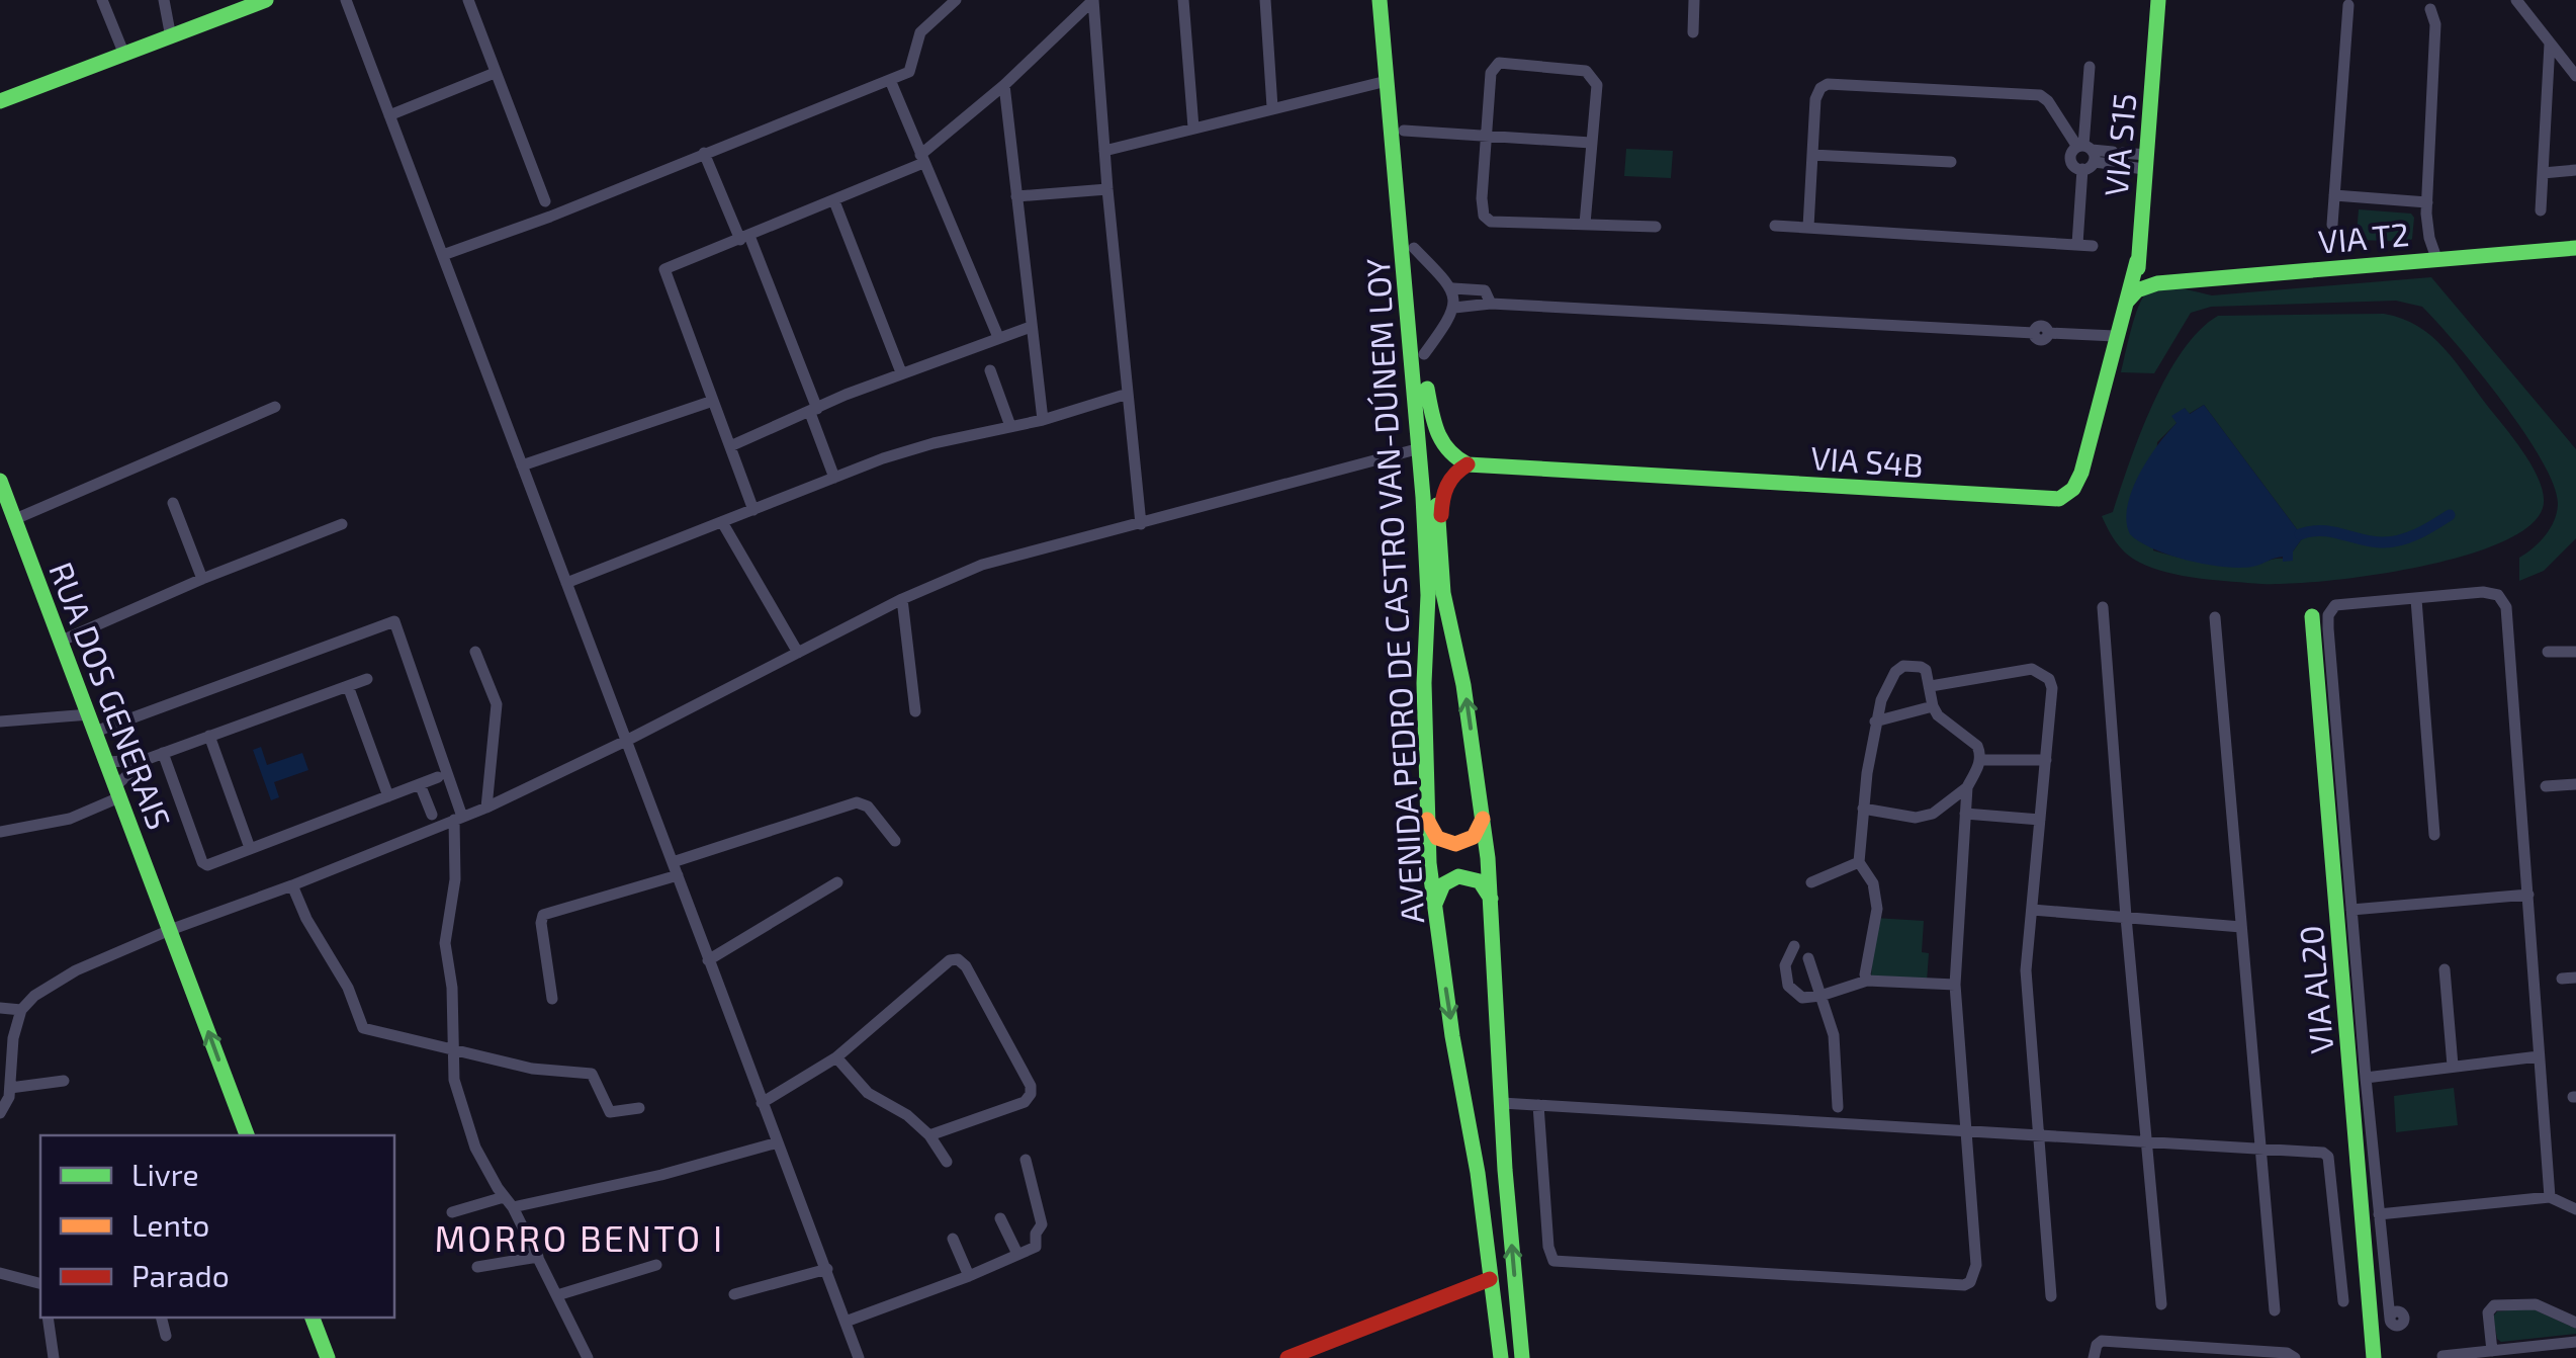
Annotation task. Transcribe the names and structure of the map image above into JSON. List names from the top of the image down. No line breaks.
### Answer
{"streets":{"main road":["VIA S15","VIA T2","VIA S4B","AVENIDA PEDRO DE CASTRO VAN-DÚNEM LOY","RUA DOS GENERAIS","VIA AL20"]},"crossings":[["VIA S15","VIA S4B"]],"districts":["MORRO BENTO I"],"legend":["Livre","Lento","Parado"]}
